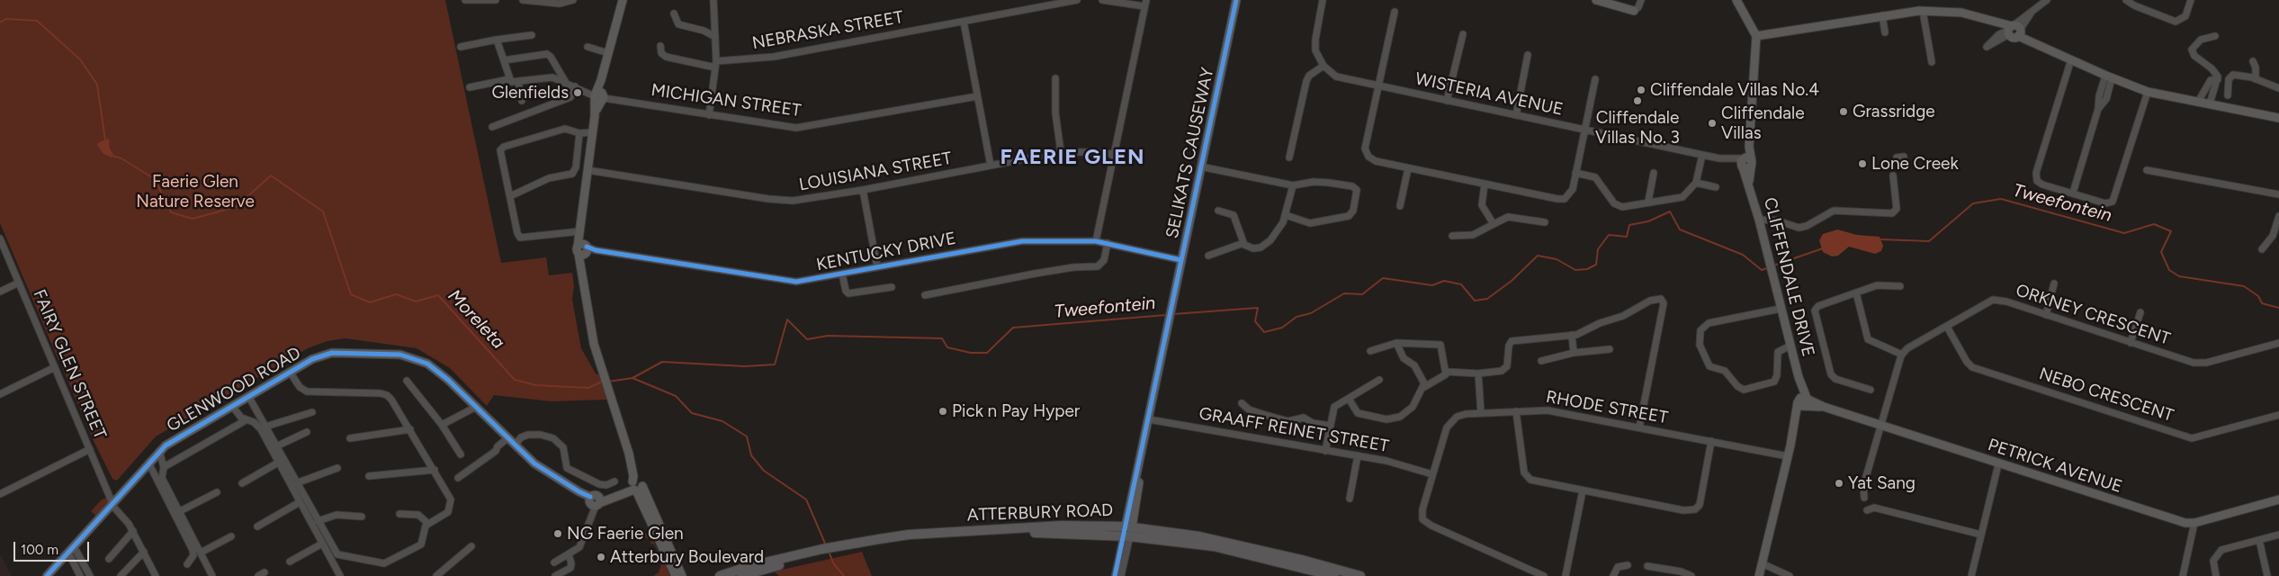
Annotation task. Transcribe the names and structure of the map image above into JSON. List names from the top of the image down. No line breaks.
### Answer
{"streets":{"main road":["ATTERBURY ROAD"],"street":["NEBRASKA STREET","WISTERIA AVENUE","MICHIGAN STREET","SELIKATS CAUSEWAY","LOUISIANA STREET","KENTUCKY DRIVE","CLIFFENDALE DRIVE","ORKNEY CRESCENT","FAIRY GLEN STREET","GLENWOOD ROAD","NEBO CRESCENT","RHODE STREET","GRAAFF REINET STREET","PETRICK AVENUE"]},"crossings":[["WISTERIA AVENUE","CLIFFENDALE DRIVE"],["SELIKATS CAUSEWAY","KENTUCKY DRIVE"],["SELIKATS CAUSEWAY","GRAAFF REINET STREET"],["SELIKATS CAUSEWAY","ATTERBURY ROAD"],["CLIFFENDALE DRIVE","RHODE STREET"],["CLIFFENDALE DRIVE","PETRICK AVENUE"],["ORKNEY CRESCENT","NEBO CRESCENT"],["FAIRY GLEN STREET","GLENWOOD ROAD"],["RHODE STREET","GRAAFF REINET STREET"]],"districts":["FAERIE GLEN"],"water":["Tweefontein","Moreleta"],"parks":["Faerie Glen Nature Reserve"],"places":["Cliffendale Villas No.4","Glenfields","Cliffendale Villas No. 3","Grassridge","Cliffendale Villas","Lone Creek","Pick n Pay Hyper","Yat Sang","NG Faerie Glen","Atterbury Boulevard"],"scale_bar":"100 m"}
